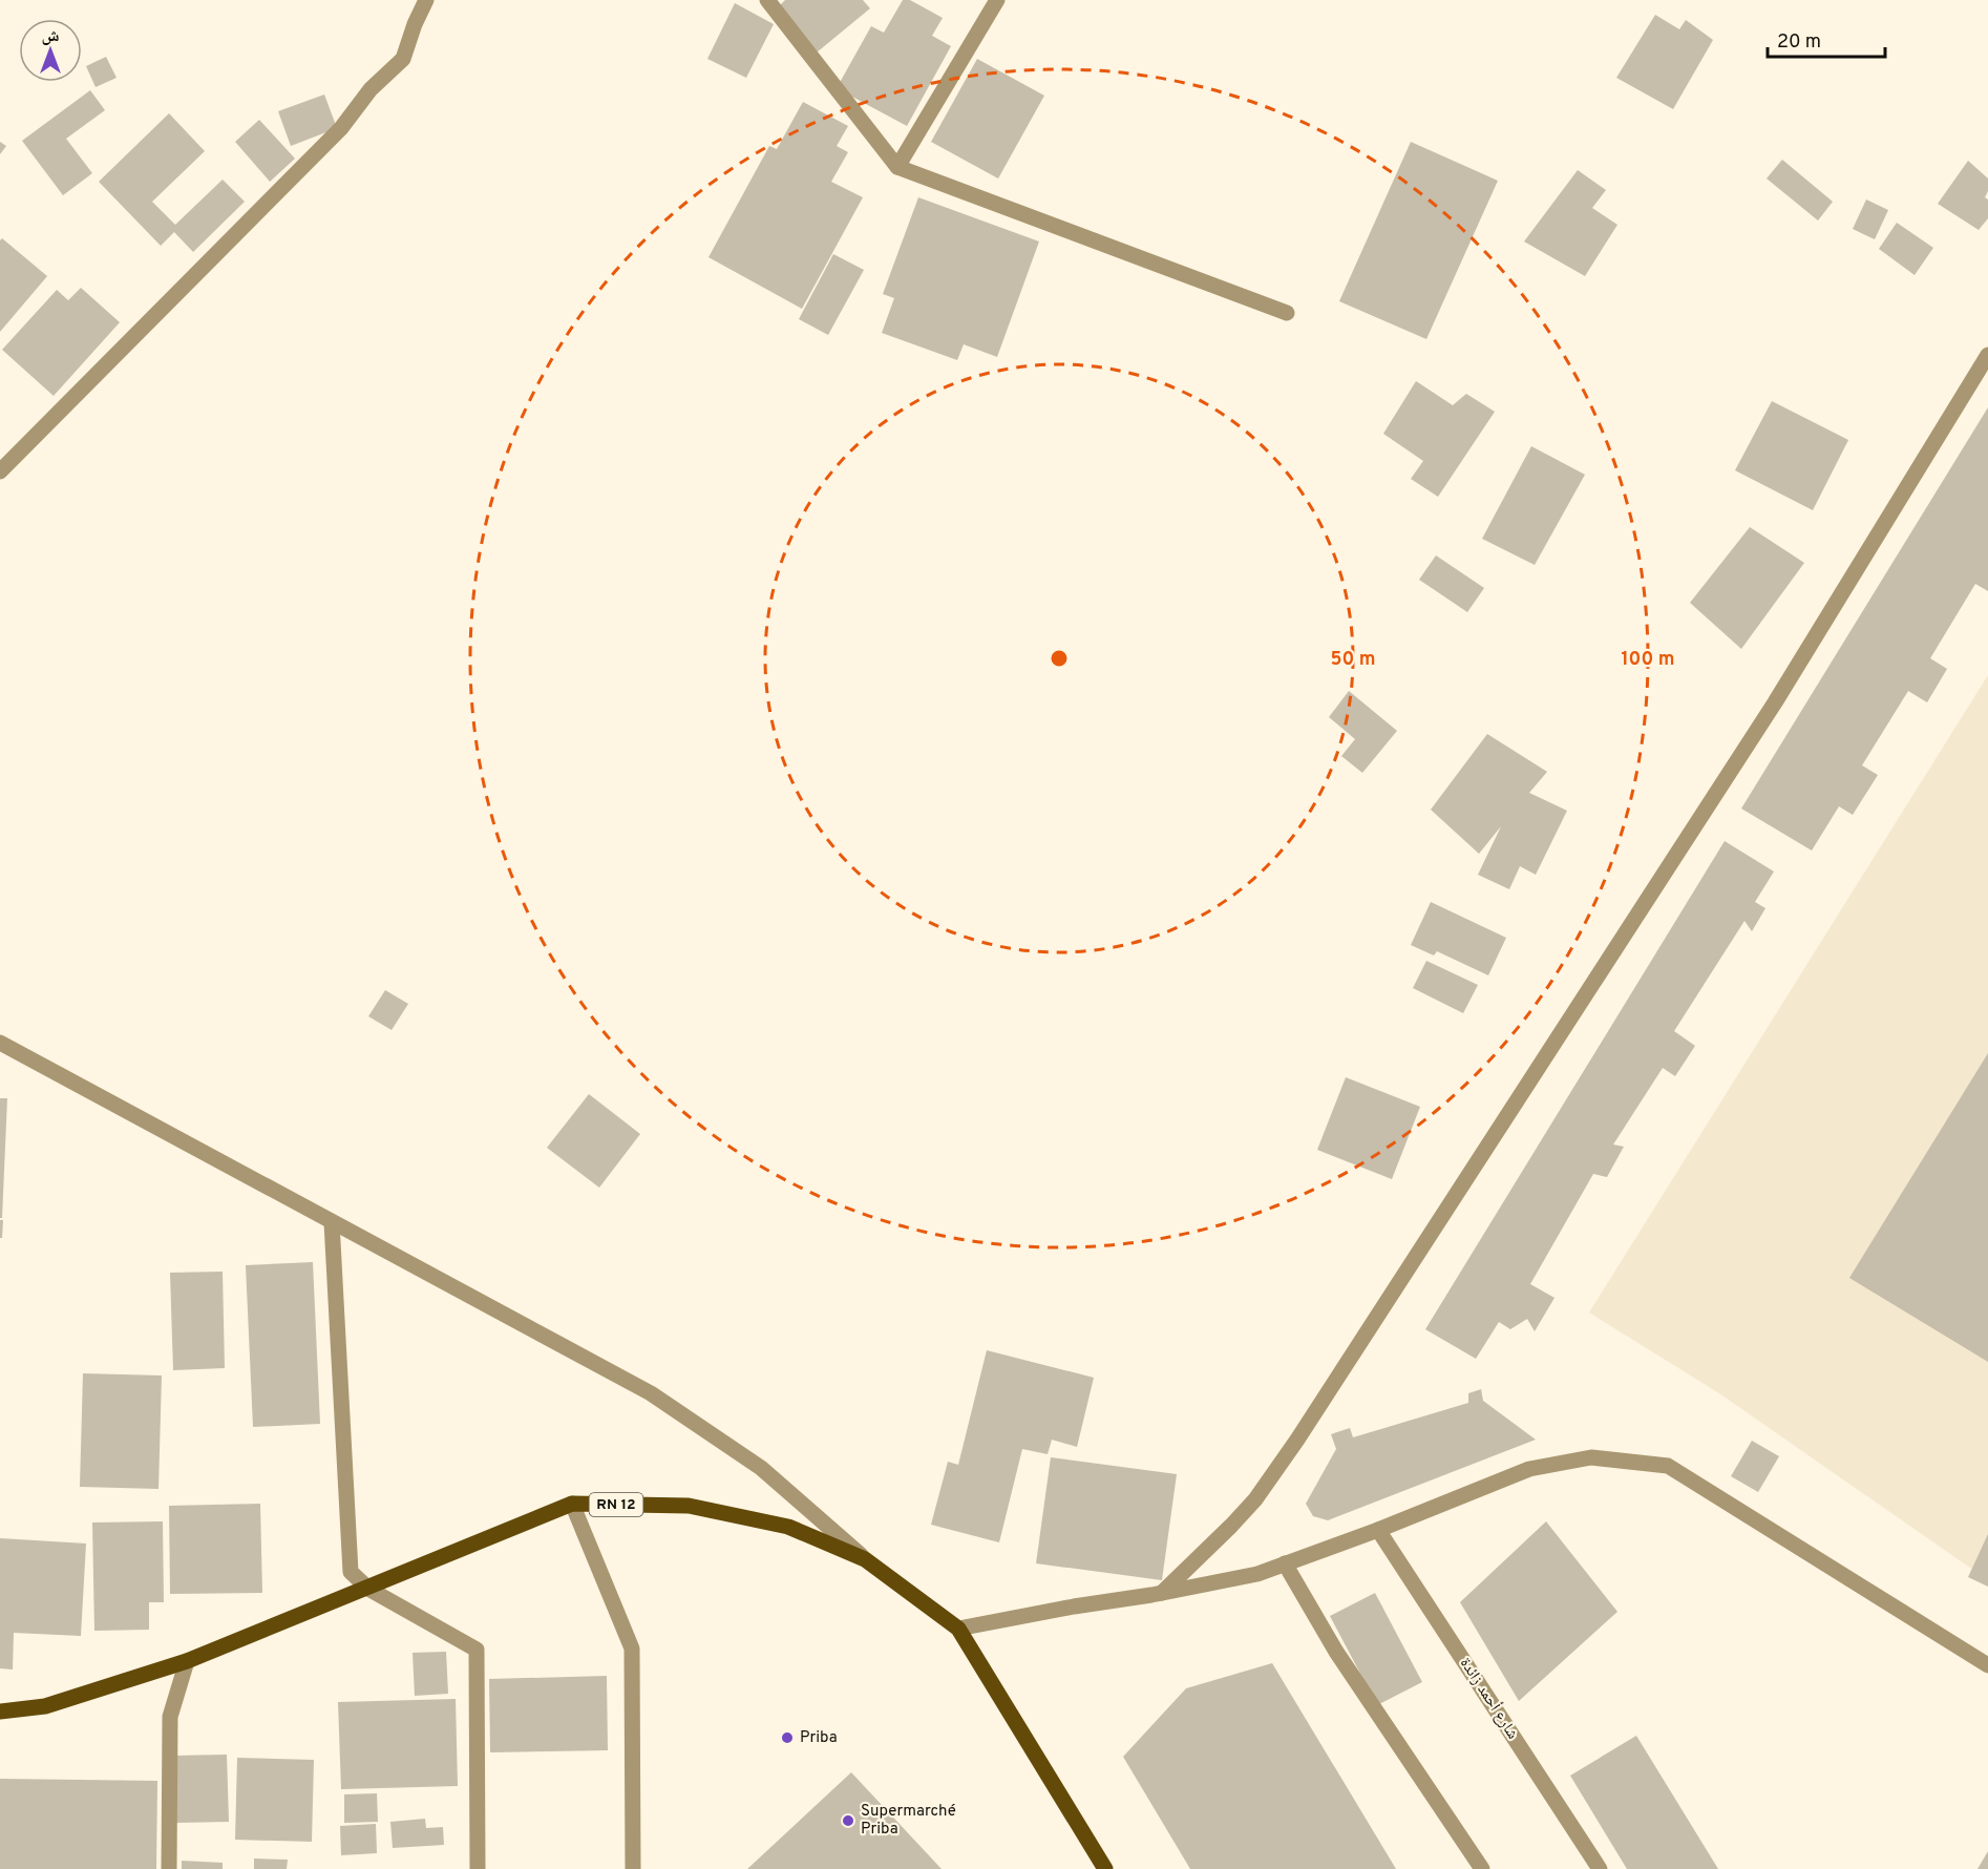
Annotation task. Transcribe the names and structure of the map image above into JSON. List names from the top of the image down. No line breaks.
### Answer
{"streets":{"main road":["RN 12"],"street":["شارع أحمد زائدة"]},"places":["Priba","Supermarché Priba"],"scale_bar":"20 m","north":"top","rings":["50 m","100 m"]}
